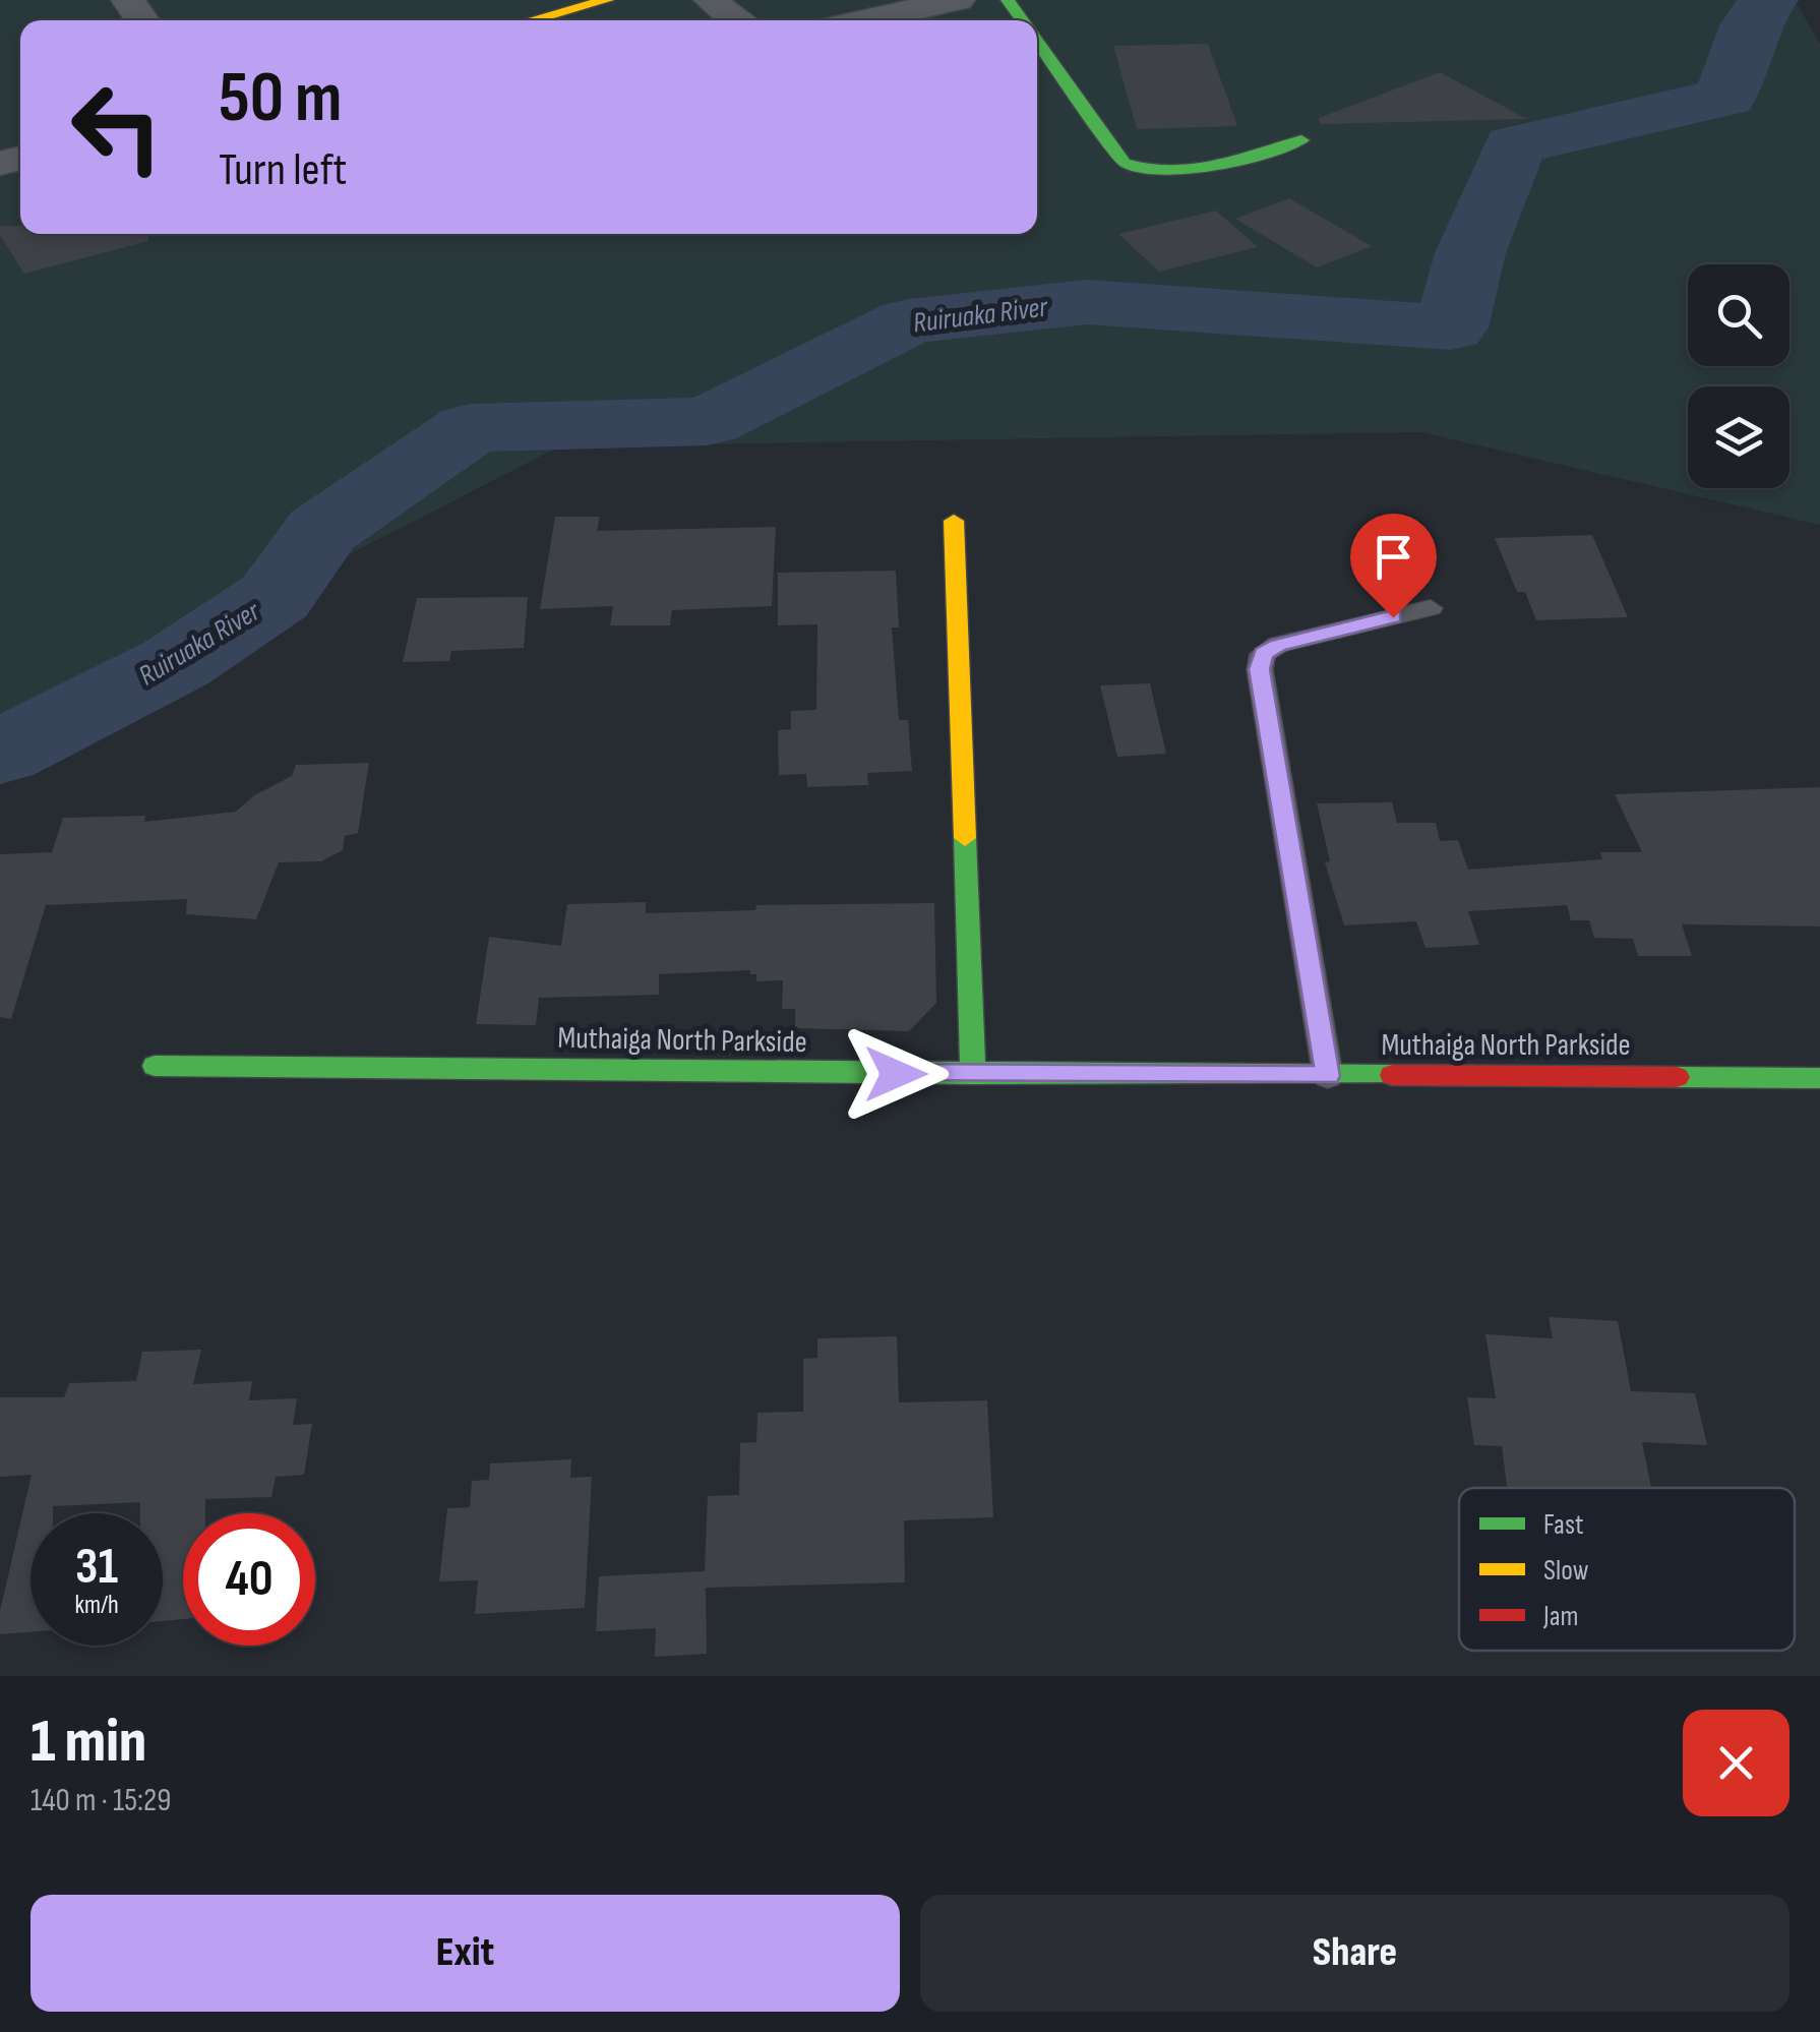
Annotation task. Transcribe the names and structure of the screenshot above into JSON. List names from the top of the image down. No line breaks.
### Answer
{"streets":{"street":["Muthaiga North Parkside"]},"water":["Ruiruaka River"],"legend":["Fast","Slow","Jam"],"page":{"turn":["50 m","Turn left"],"speed":"31 km/h","limit":"40","heading":["1 min","140 m · 15:29"],"buttons":["Exit","Share"]}}
